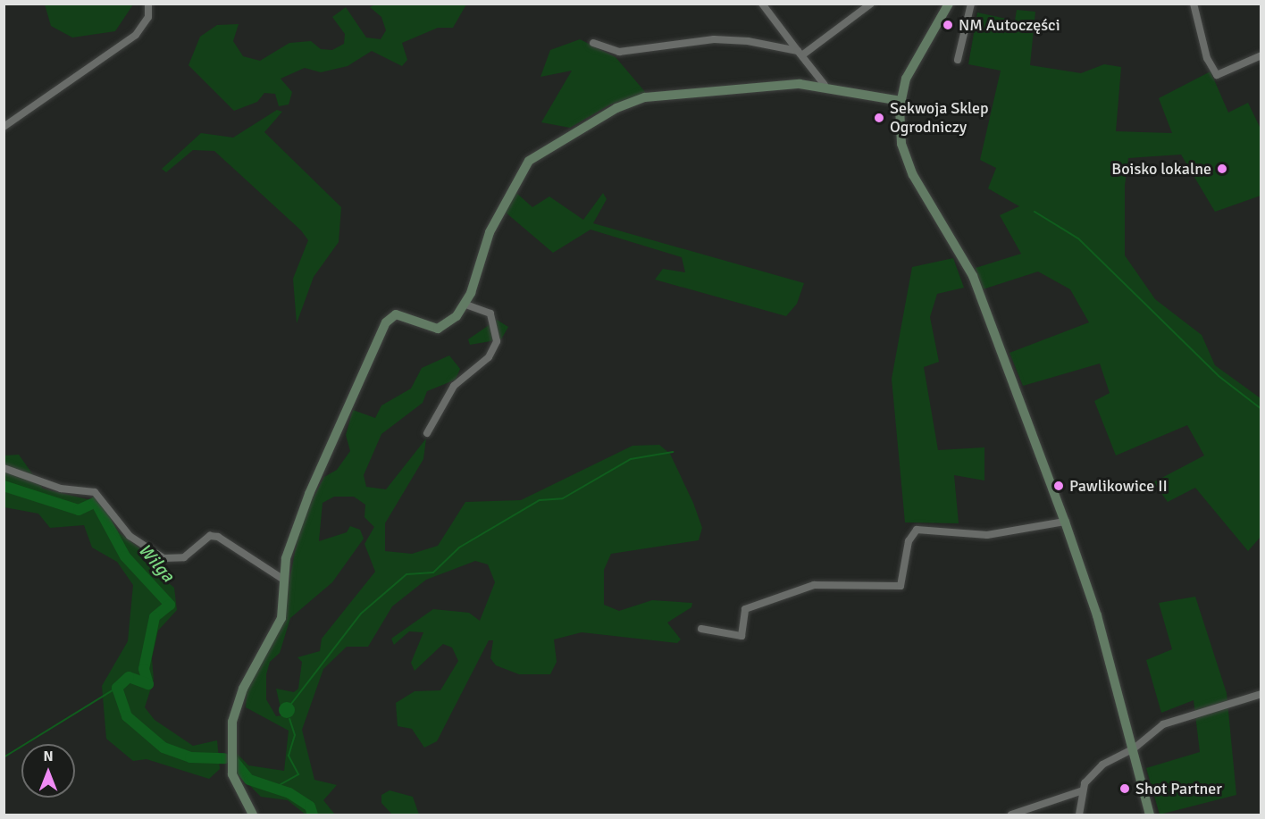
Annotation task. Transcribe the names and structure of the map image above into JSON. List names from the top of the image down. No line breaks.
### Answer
{"water":["Wilga"],"places":["NM Autoczęści","Sekwoja Sklep Ogrodniczy","Boisko lokalne","Pawlikowice II","Shot Partner"],"north":"top"}
